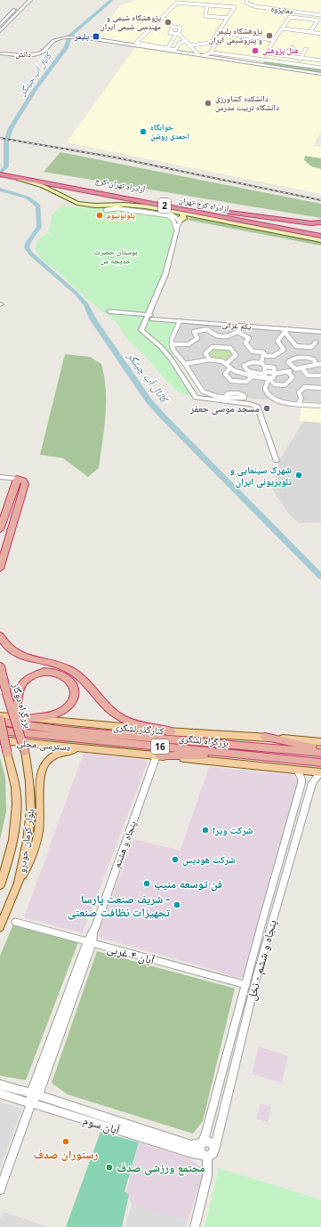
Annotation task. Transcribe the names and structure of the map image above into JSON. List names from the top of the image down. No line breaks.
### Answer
{"streets":{"highway":["آزادراه تهران-کرج","آزادراه کرج-تهران","2","بزرگراه دوگاز","بزرگراه لشگری","16"],"main road":["کنارگذر لشگری","دسترسی محلی","بلوار کرمان خودرو"],"street":["دماپژوه","دانش","یکم غزالی","پنجاه و هشتم","آبان ۴ غربی","پنجاه و ششم - نخل","آبان سوم"]},"crossings":[["آزادراه تهران-کرج","آزادراه کرج-تهران"],["بزرگراه دوگاز","بلوار کرمان خودرو"],["پنجاه و هشتم","آبان ۴ غربی"],["پنجاه و هشتم","آبان سوم"],["آبان ۴ غربی","پنجاه و ششم - نخل"],["پنجاه و ششم - نخل","آبان سوم"]],"water":["کانال آب چیتگر"],"parks":["بوستان حضرت خدیجه س"],"places":{"other":["پژوهشگاه شیمی و مهندسی شیمی ایران","پژوهشگاه پلیمر و پتروشیمی ایران","هتل پژوهش","دانشکده کشاورزی دانشگاه تربیت مدرس","خوابگاه احمدی روشن","پلوتونیوم","مسجد موسی جعفر","شهرک سینمایی و تلویزیونی ایران","شرکت ویرا","شرکت هودیس","فن توسعه منیب","شریف صنعت پارسا - تجهیزات نظافت صنعتی","رستوران صدف","مجتمع ورزشی صدف"],"transit":["پلیمر"]}}
